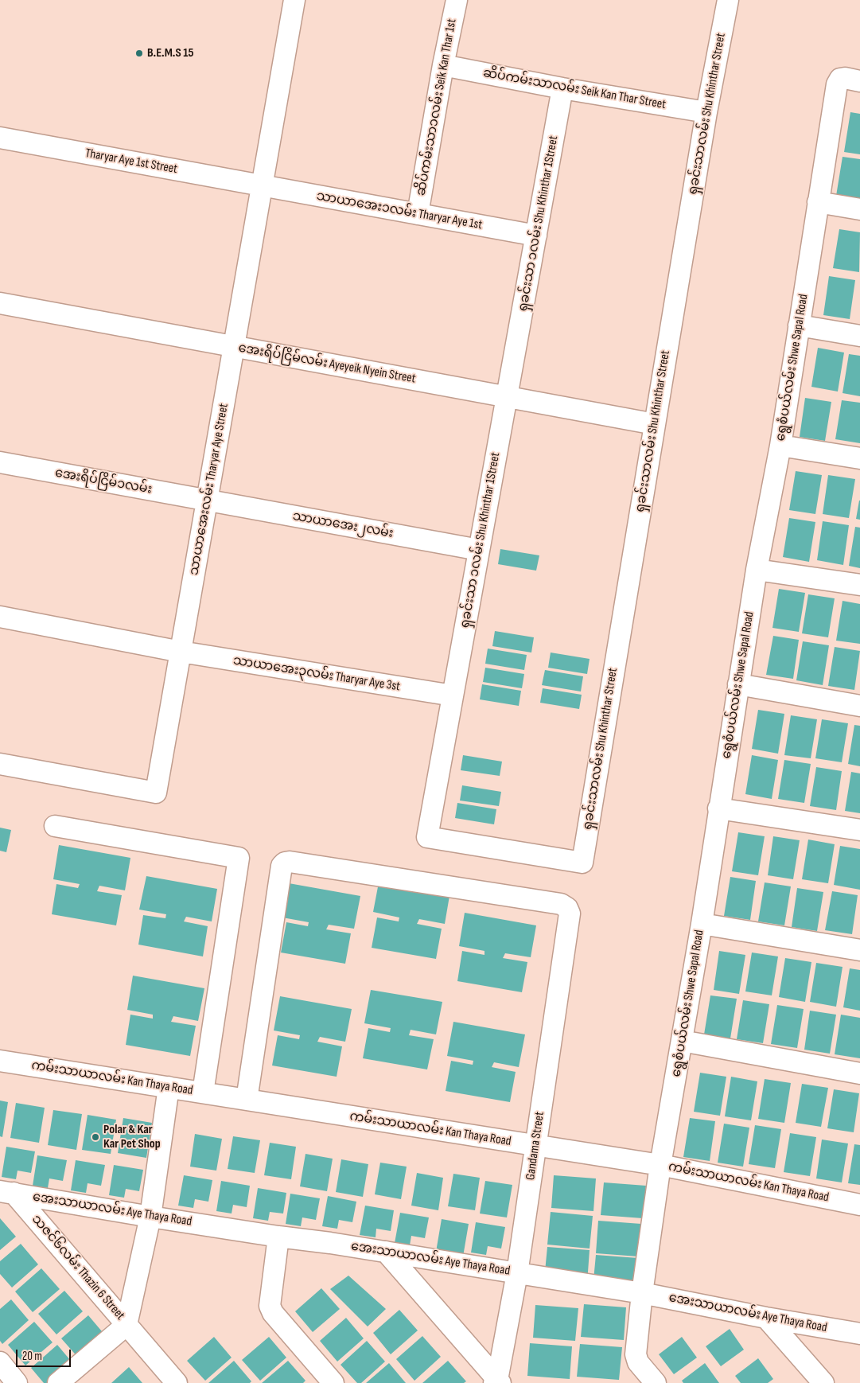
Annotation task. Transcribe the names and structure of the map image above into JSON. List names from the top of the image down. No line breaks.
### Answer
{"streets":{"street":["ဆိပ်ကမ်းသာလမ်း Seik Kan Thar Street","ဆိပ်ကမ်းသာ၁လမ်း Seik Kan Thar 1st","ရှခင်းသာလမ်း Shu Khinthar Street","Tharyar Aye 1st Street","သာယာအေး၁လမ်း Tharyar Aye 1st","ရှခင်းသာ ၁လမ်း Shu Khinthar 1Street","အေးရိပ်ငြိမ်လမ်း Ayeyeik Nyein Street","ရွေစံပယ်လမ်း Shwe Sapal Road","အေးရိပ်ငြိမ်၁လမ်း","သာယာအေးလမ်း Tharyar Aye Street","သာယာအေး၂လမ်း","သာယာအေး၃လမ်း Tharyar Aye 3st","ကမ်းသာယာလမ်း Kan Thaya Road","Gandama Street","အေးသာယာလမ်း Aye Thaya Road","သဇင်၆လမ်း Thazin 6 Street"]},"crossings":[["ဆိပ်ကမ်းသာလမ်း Seik Kan Thar Street","ဆိပ်ကမ်းသာ၁လမ်း Seik Kan Thar 1st"],["ဆိပ်ကမ်းသာလမ်း Seik Kan Thar Street","ရှခင်းသာလမ်း Shu Khinthar Street"],["ဆိပ်ကမ်းသာလမ်း Seik Kan Thar Street","ရှခင်းသာ ၁လမ်း Shu Khinthar 1Street"],["ဆိပ်ကမ်းသာ၁လမ်း Seik Kan Thar 1st","သာယာအေး၁လမ်း Tharyar Aye 1st"],["ရှခင်းသာလမ်း Shu Khinthar Street","ရှခင်းသာ ၁လမ်း Shu Khinthar 1Street"],["ရှခင်းသာလမ်း Shu Khinthar Street","အေးရိပ်ငြိမ်လမ်း Ayeyeik Nyein Street"],["Tharyar Aye 1st Street","သာယာအေး၁လမ်း Tharyar Aye 1st"],["Tharyar Aye 1st Street","သာယာအေးလမ်း Tharyar Aye Street"],["သာယာအေး၁လမ်း Tharyar Aye 1st","ရှခင်းသာ ၁လမ်း Shu Khinthar 1Street"],["သာယာအေး၁လမ်း Tharyar Aye 1st","သာယာအေးလမ်း Tharyar Aye Street"],["ရှခင်းသာ ၁လမ်း Shu Khinthar 1Street","အေးရိပ်ငြိမ်လမ်း Ayeyeik Nyein Street"],["ရှခင်းသာ ၁လမ်း Shu Khinthar 1Street","သာယာအေး၂လမ်း"],["ရှခင်းသာ ၁လမ်း Shu Khinthar 1Street","သာယာအေး၃လမ်း Tharyar Aye 3st"],["အေးရိပ်ငြိမ်လမ်း Ayeyeik Nyein Street","သာယာအေးလမ်း Tharyar Aye Street"],["ရွေစံပယ်လမ်း Shwe Sapal Road","ကမ်းသာယာလမ်း Kan Thaya Road"],["ရွေစံပယ်လမ်း Shwe Sapal Road","အေးသာယာလမ်း Aye Thaya Road"],["အေးရိပ်ငြိမ်၁လမ်း","သာယာအေးလမ်း Tharyar Aye Street"],["အေးရိပ်ငြိမ်၁လမ်း","သာယာအေး၂လမ်း"],["သာယာအေးလမ်း Tharyar Aye Street","သာယာအေး၂လမ်း"],["သာယာအေးလမ်း Tharyar Aye Street","သာယာအေး၃လမ်း Tharyar Aye 3st"],["ကမ်းသာယာလမ်း Kan Thaya Road","Gandama Street"],["Gandama Street","အေးသာယာလမ်း Aye Thaya Road"],["အေးသာယာလမ်း Aye Thaya Road","သဇင်၆လမ်း Thazin 6 Street"]],"places":["B.E.M.S 15","Polar & Kar Kar Pet Shop"],"scale_bar":"20 m"}
